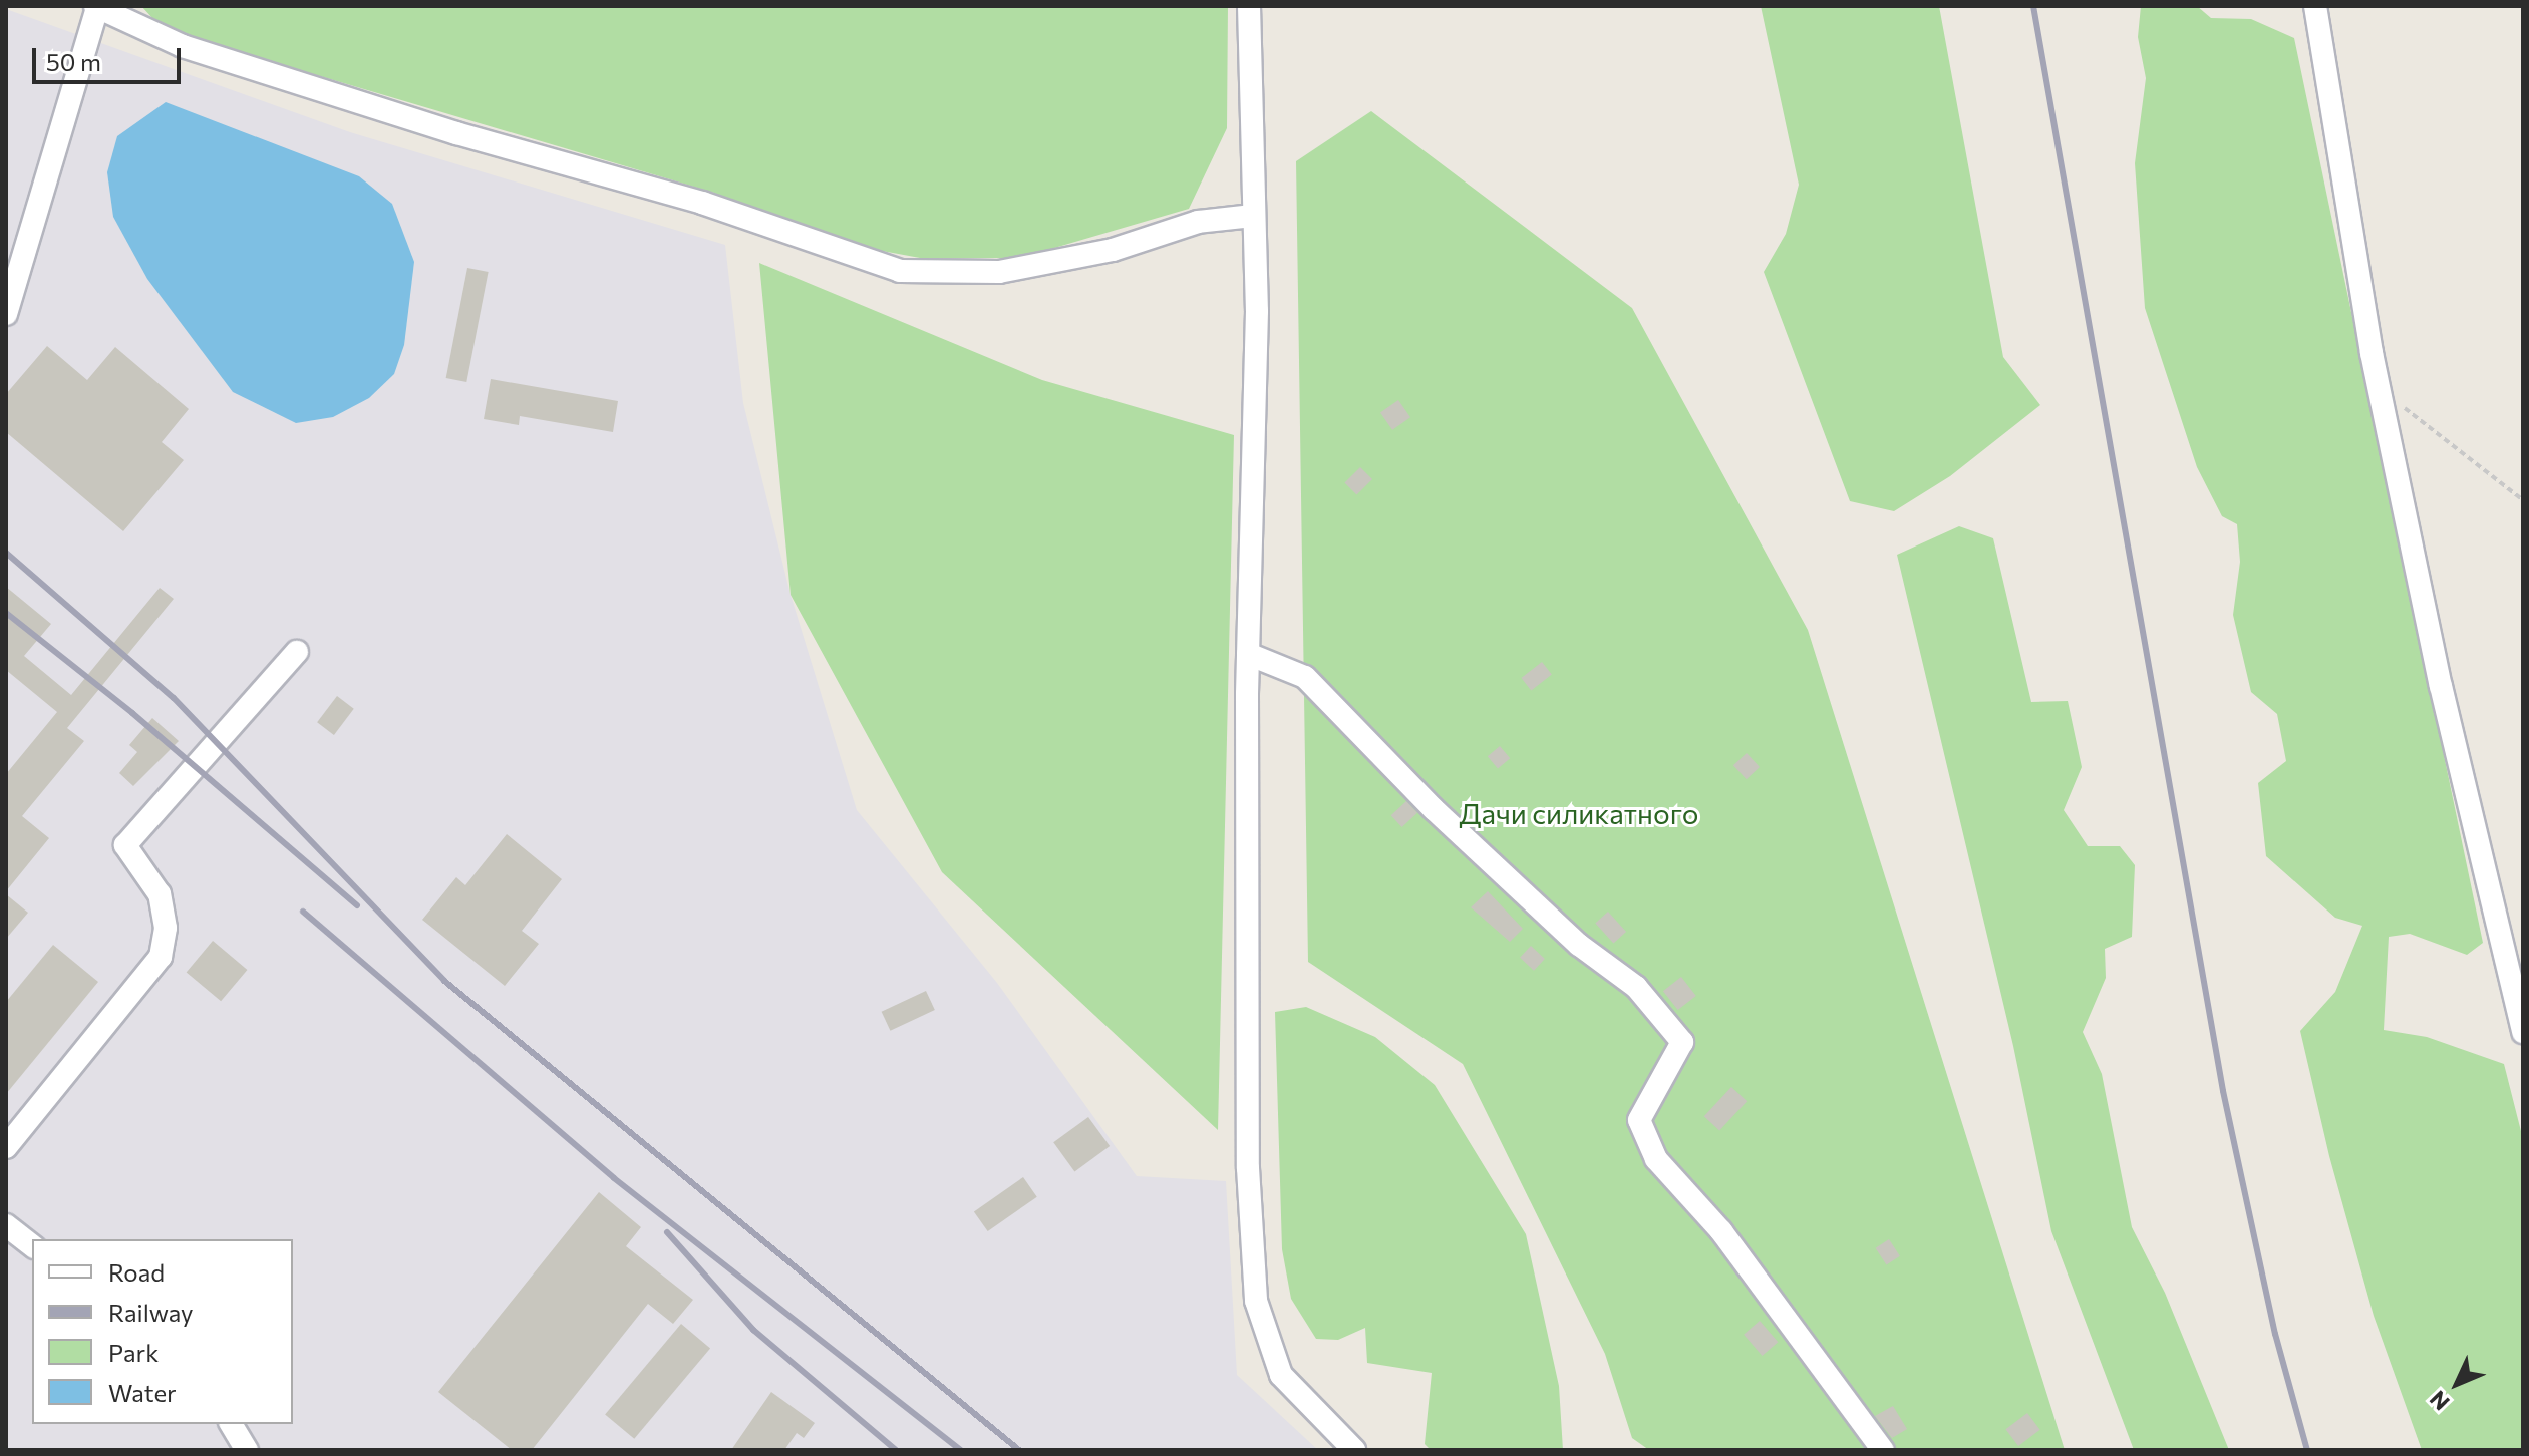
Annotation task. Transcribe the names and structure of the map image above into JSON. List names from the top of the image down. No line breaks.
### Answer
{"parks":["Дачи силикатного"],"legend":["Road","Railway","Park","Water"],"scale_bar":"50 m","north":"bottom left"}
